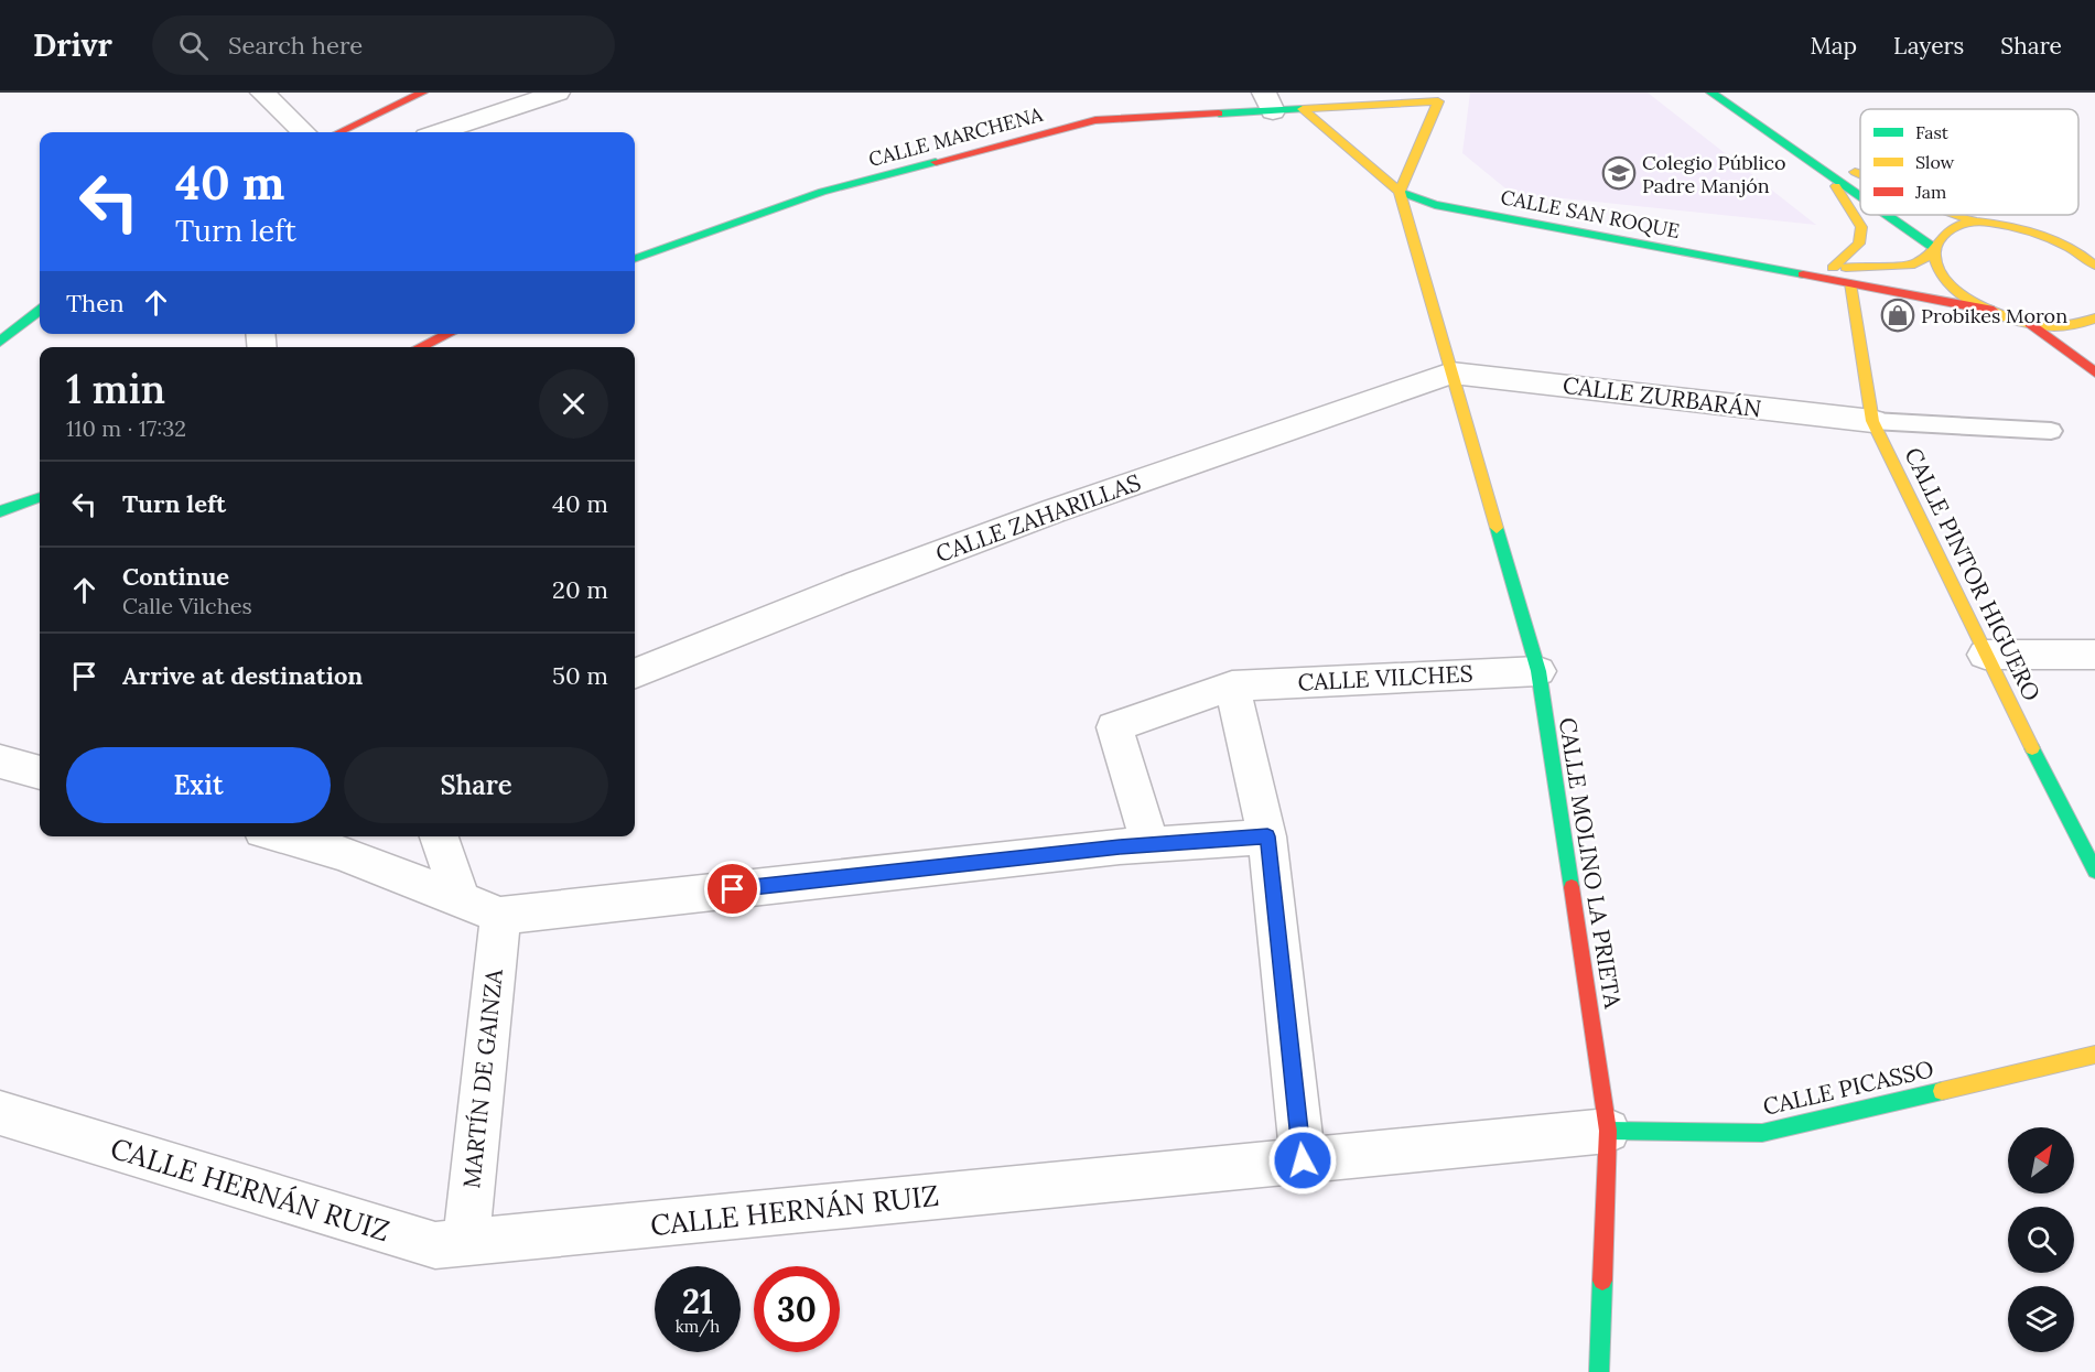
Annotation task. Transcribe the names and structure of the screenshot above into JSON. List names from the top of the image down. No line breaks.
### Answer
{"streets":{"street":["CALLE MARCHENA","CALLE SAN ROQUE","CALLE ZURBARÁN","CALLE ZAHARILLAS","CALLE PINTOR HIGUERO","CALLE VILCHES","CALLE MOLINO LA PRIETA","MARTÍN DE GAINZA","CALLE PICASSO","CALLE HERNÁN RUIZ"]},"crossings":[["CALLE SAN ROQUE","CALLE PINTOR HIGUERO"],["CALLE ZURBARÁN","CALLE ZAHARILLAS"],["CALLE ZURBARÁN","CALLE PINTOR HIGUERO"],["CALLE ZURBARÁN","CALLE MOLINO LA PRIETA"],["CALLE ZAHARILLAS","CALLE MOLINO LA PRIETA"],["CALLE VILCHES","CALLE MOLINO LA PRIETA"],["CALLE MOLINO LA PRIETA","CALLE PICASSO"],["CALLE MOLINO LA PRIETA","CALLE HERNÁN RUIZ"],["MARTÍN DE GAINZA","CALLE HERNÁN RUIZ"],["CALLE PICASSO","CALLE HERNÁN RUIZ"]],"places":{"school or university":["Colegio Público Padre Manjón"],"shop":["Probikes Moron"]},"legend":["Fast","Slow","Jam"],"north":"top right","page":{"header":"Drivr","search":"Search here","nav":["Map","Layers","Share"],"turn":["40 m","Turn left"],"then":"Then","heading":["1 min","110 m · 17:32"],"list":[{"name":"Turn left","value":"40 m"},{"name":"Continue","note":"Calle Vilches","value":"20 m"},{"name":"Arrive at destination","value":"50 m"}],"buttons":["Exit","Share"],"speed":"21 km/h","limit":"30"}}
